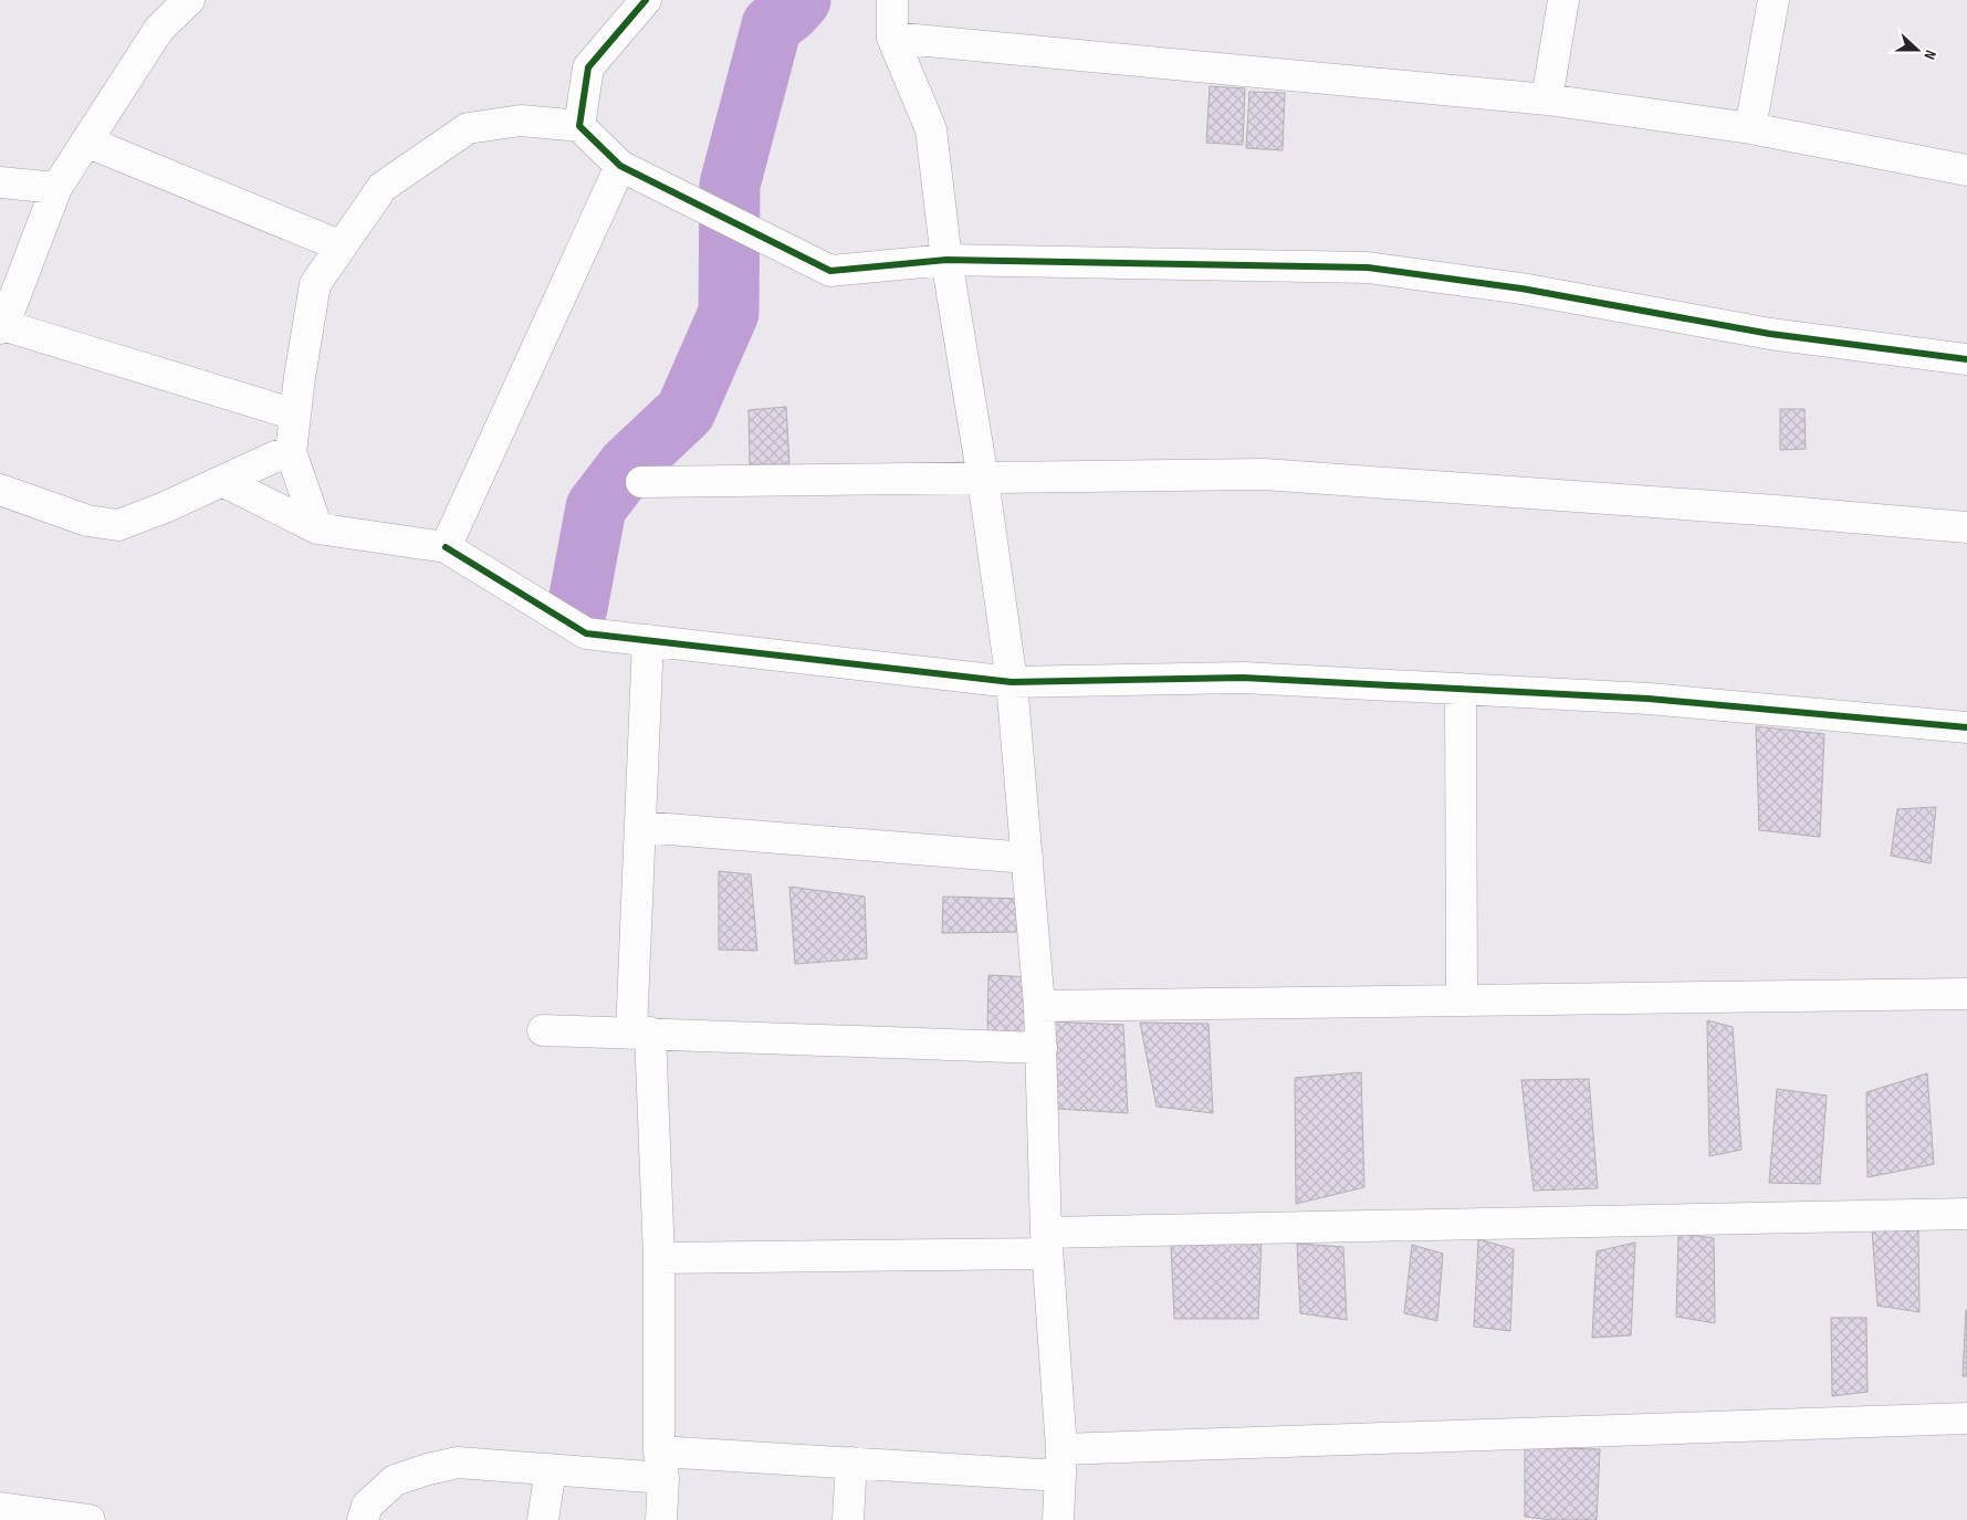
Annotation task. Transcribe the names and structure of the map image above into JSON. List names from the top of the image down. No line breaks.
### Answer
{"north":"right"}
